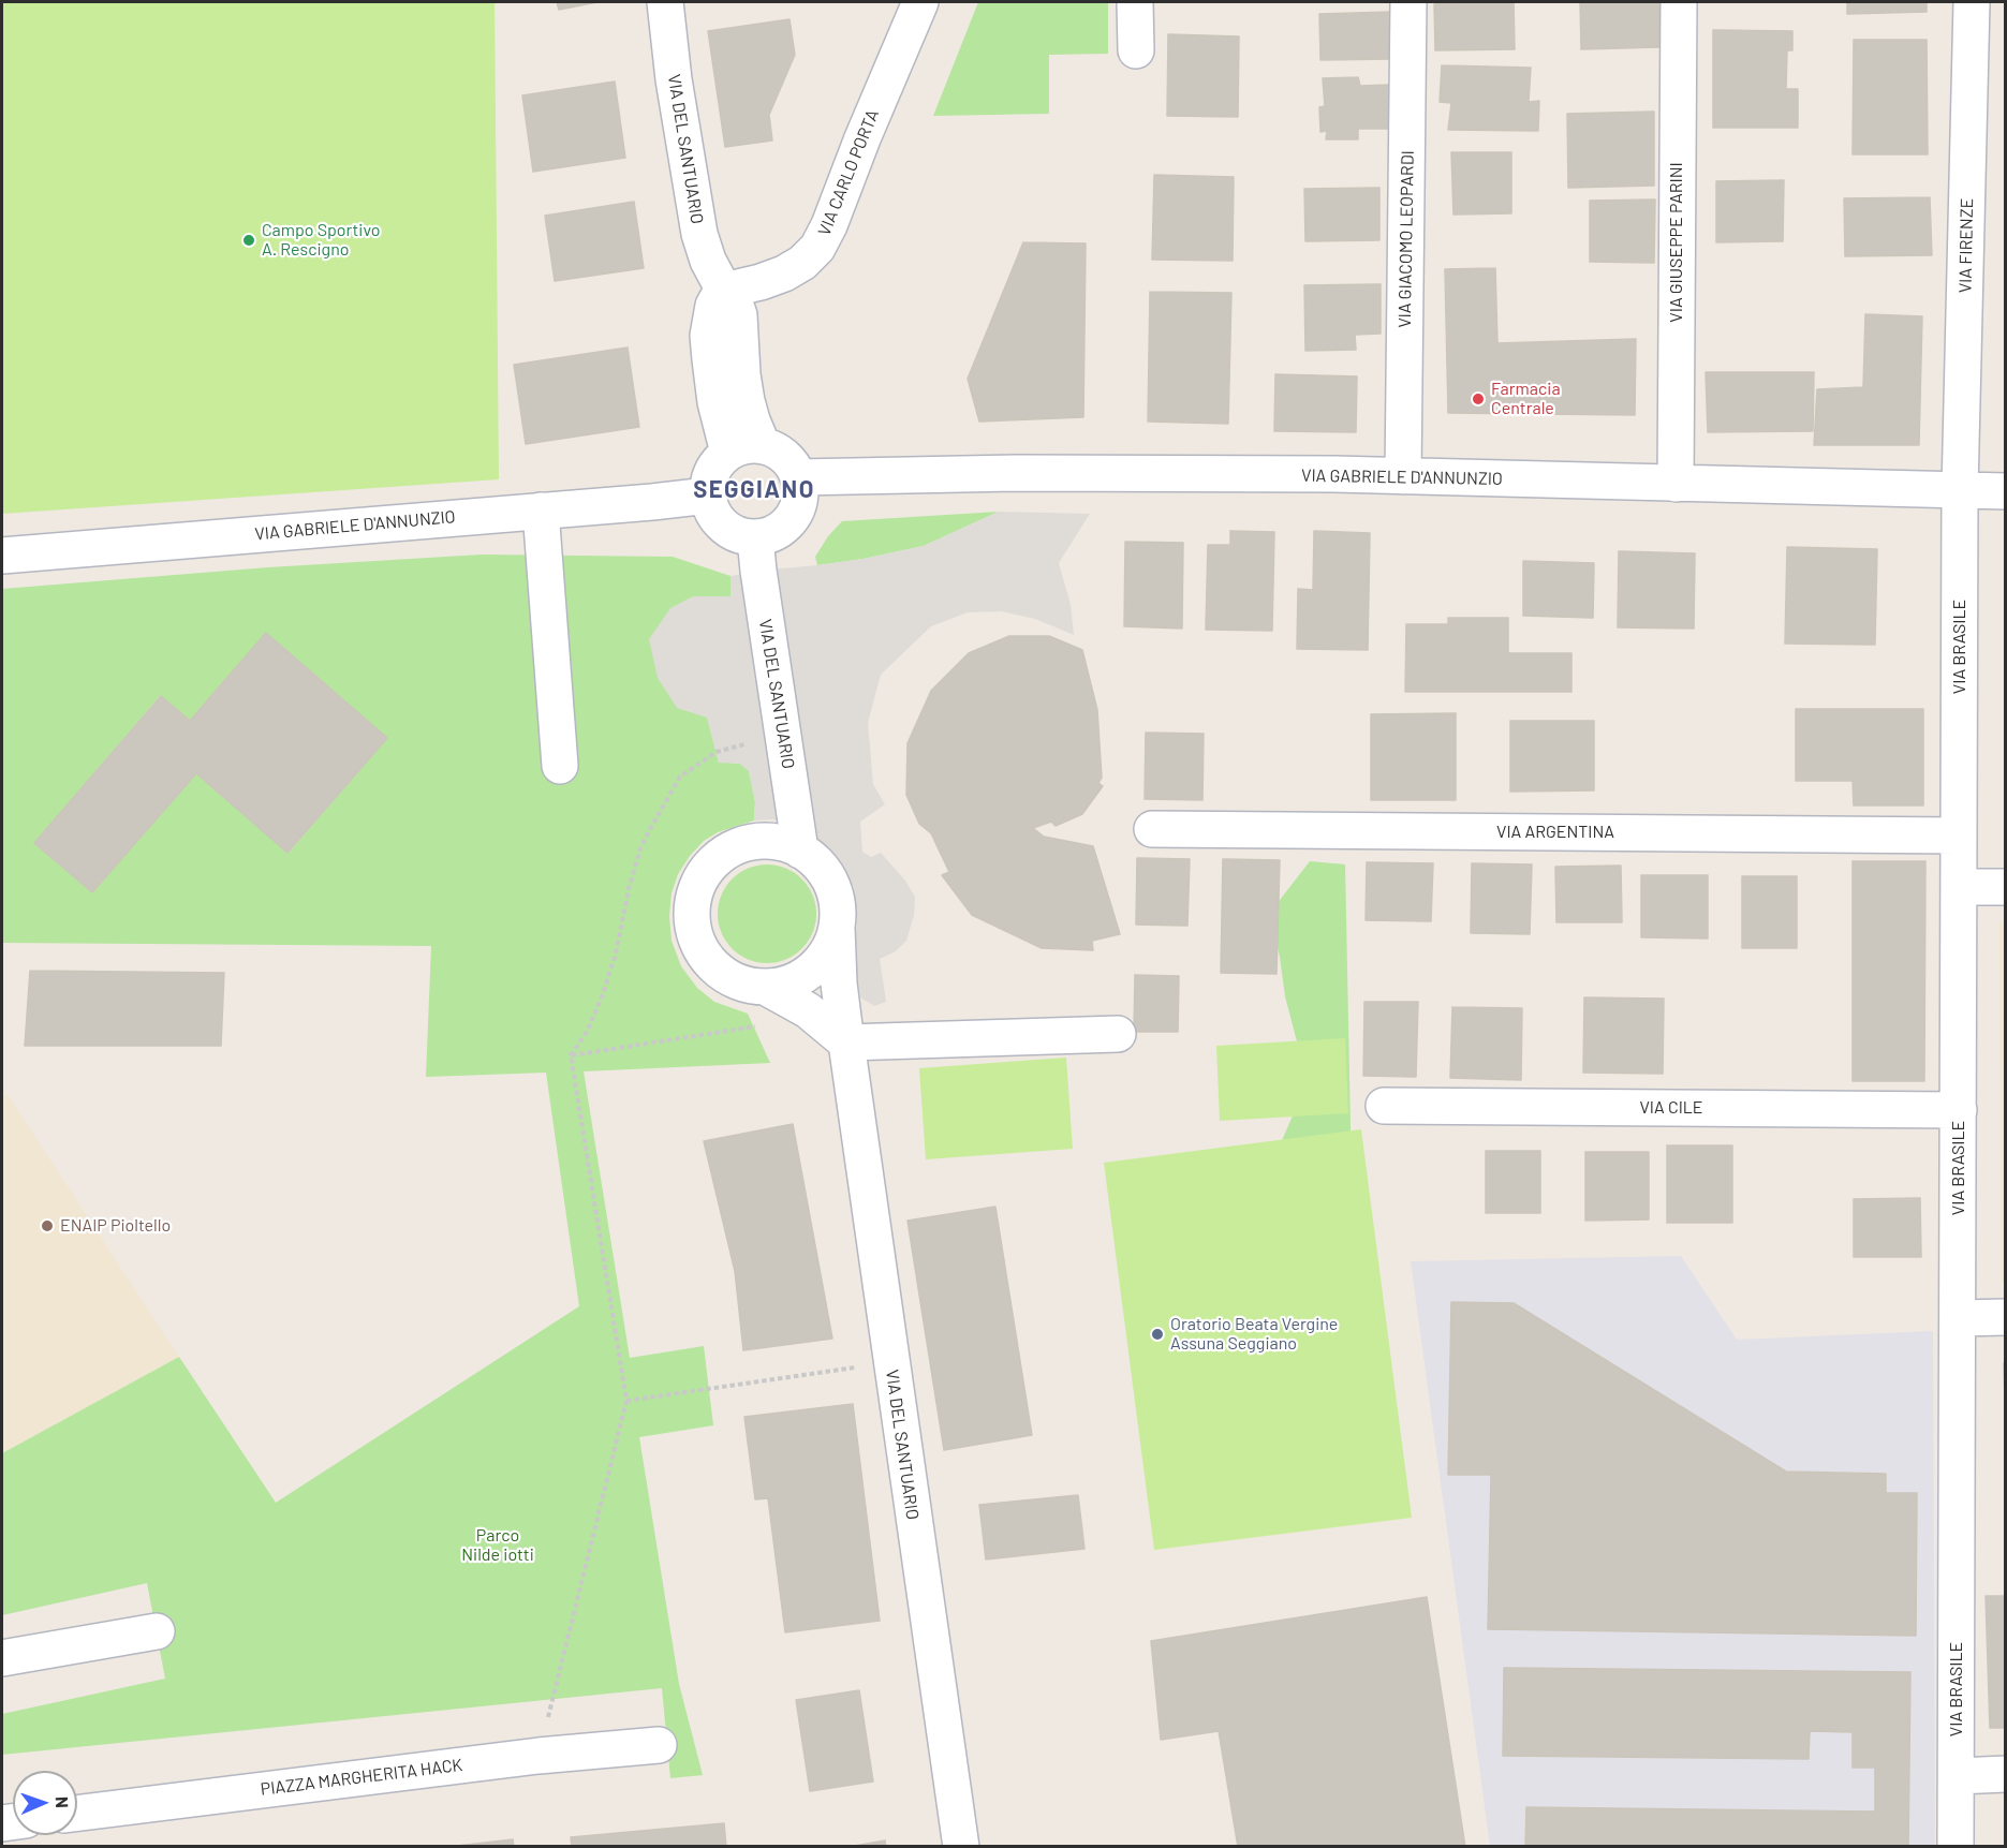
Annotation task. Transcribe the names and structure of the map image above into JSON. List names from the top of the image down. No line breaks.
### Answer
{"streets":{"street":["VIA DEL SANTUARIO","VIA CARLO PORTA","VIA GIACOMO LEOPARDI","VIA GIUSEPPE PARINI","VIA FIRENZE","VIA GABRIELE D'ANNUNZIO","VIA BRASILE","VIA ARGENTINA","VIA CILE","PIAZZA MARGHERITA HACK"]},"crossings":[["VIA DEL SANTUARIO","VIA CARLO PORTA"],["VIA DEL SANTUARIO","VIA GABRIELE D'ANNUNZIO"],["VIA GIACOMO LEOPARDI","VIA GABRIELE D'ANNUNZIO"],["VIA GIUSEPPE PARINI","VIA GABRIELE D'ANNUNZIO"],["VIA FIRENZE","VIA GABRIELE D'ANNUNZIO"],["VIA FIRENZE","VIA BRASILE"],["VIA GABRIELE D'ANNUNZIO","VIA BRASILE"],["VIA BRASILE","VIA ARGENTINA"],["VIA BRASILE","VIA CILE"]],"districts":["SEGGIANO"],"parks":["Parco Nilde iotti"],"places":["Campo Sportivo A. Rescigno","Farmacia Centrale","ENAIP Pioltello","Oratorio Beata Vergine Assuna Seggiano"],"north":"right"}
